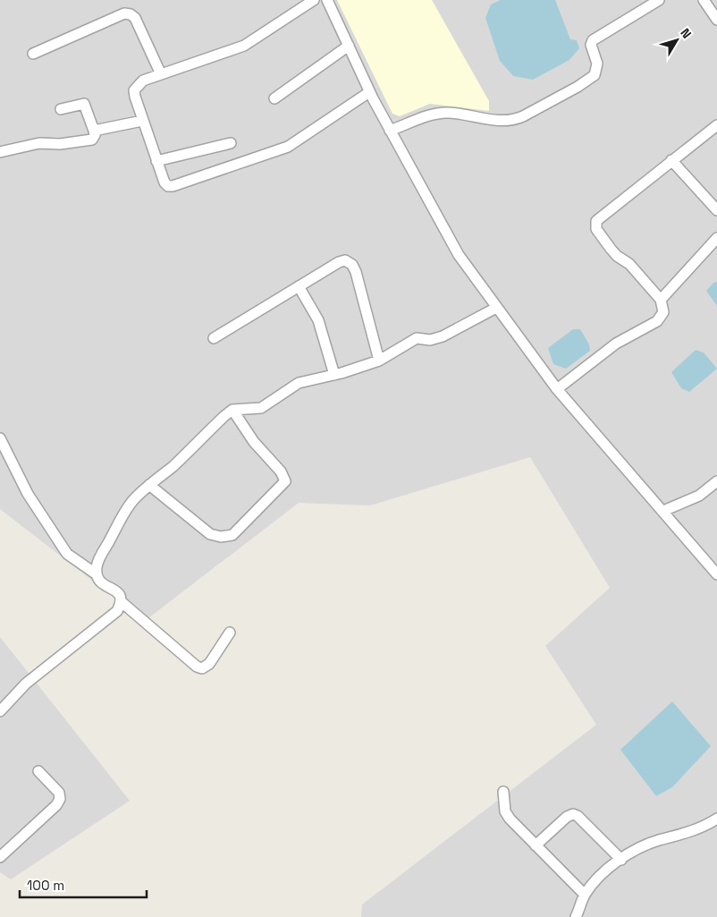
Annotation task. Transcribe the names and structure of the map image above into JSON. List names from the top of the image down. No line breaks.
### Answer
{"scale_bar":"100 m","north":"top right"}
